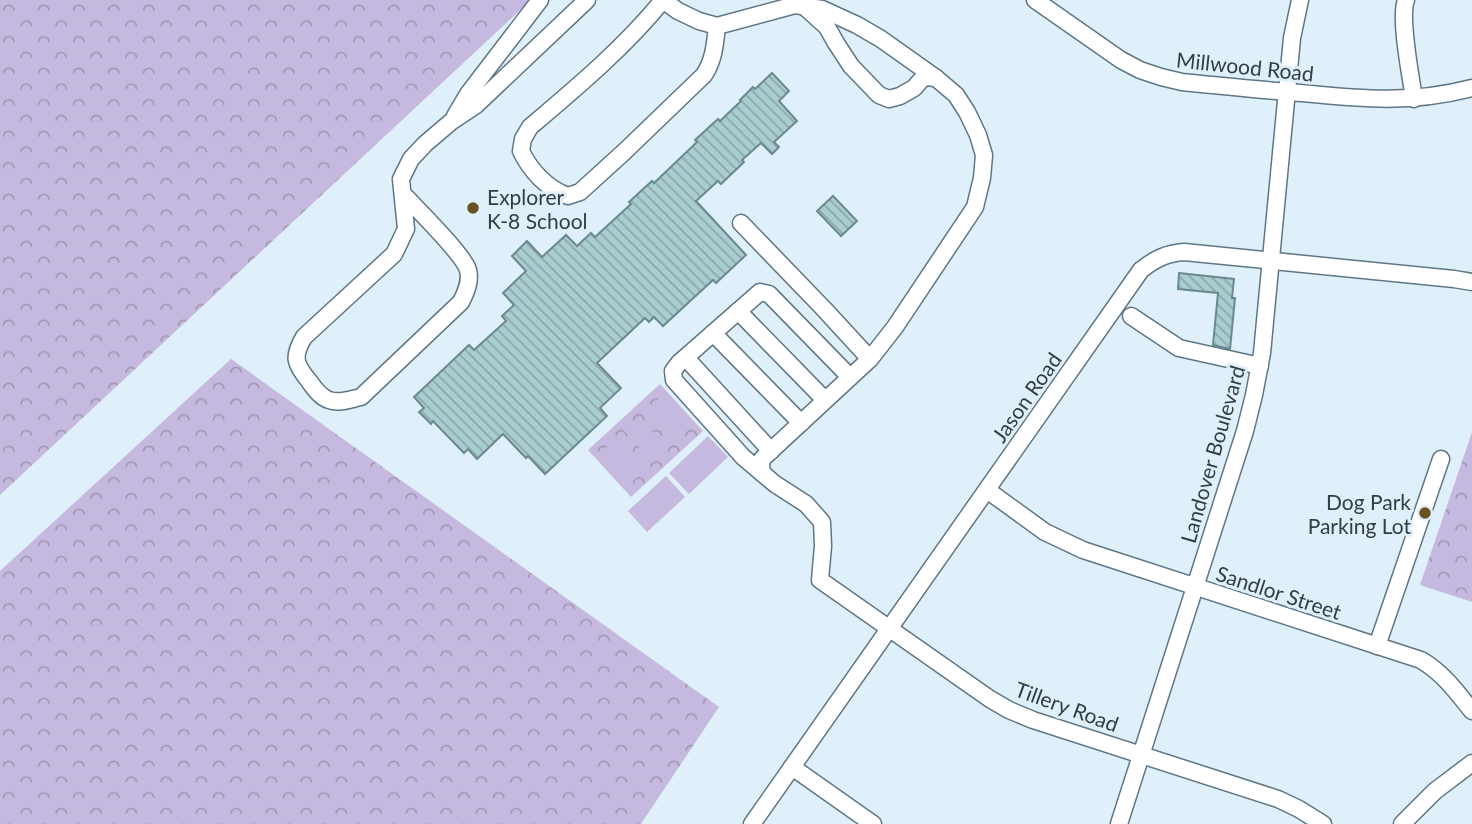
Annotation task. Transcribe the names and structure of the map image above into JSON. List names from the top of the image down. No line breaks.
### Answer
{"streets":{"street":["Millwood Road","Jason Road","Landover Boulevard","Sandlor Street","Tillery Road"]},"crossings":[["Millwood Road","Landover Boulevard"],["Jason Road","Landover Boulevard"],["Jason Road","Sandlor Street"],["Jason Road","Tillery Road"],["Landover Boulevard","Sandlor Street"],["Landover Boulevard","Tillery Road"]],"places":["Explorer K-8 School","Dog Park Parking Lot"]}
